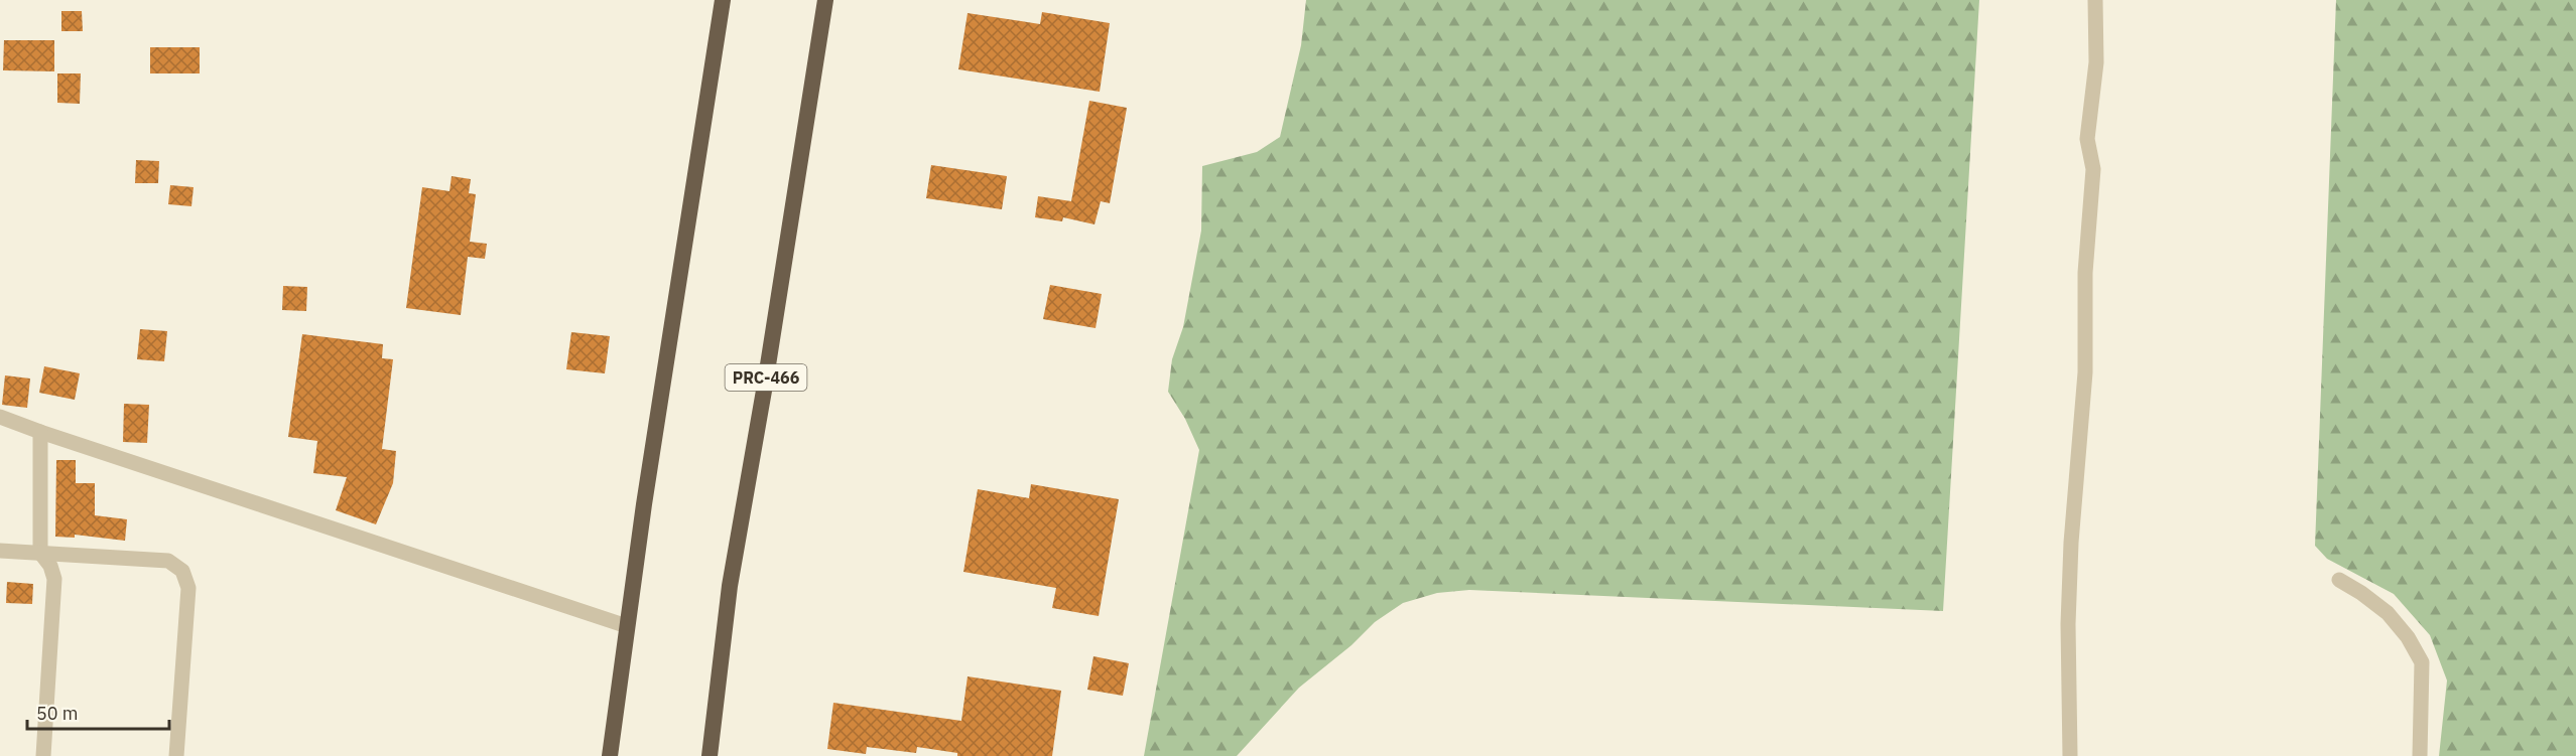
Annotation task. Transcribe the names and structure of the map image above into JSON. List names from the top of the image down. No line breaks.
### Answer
{"streets":{"highway":["PRC-466"]},"scale_bar":"50 m"}
